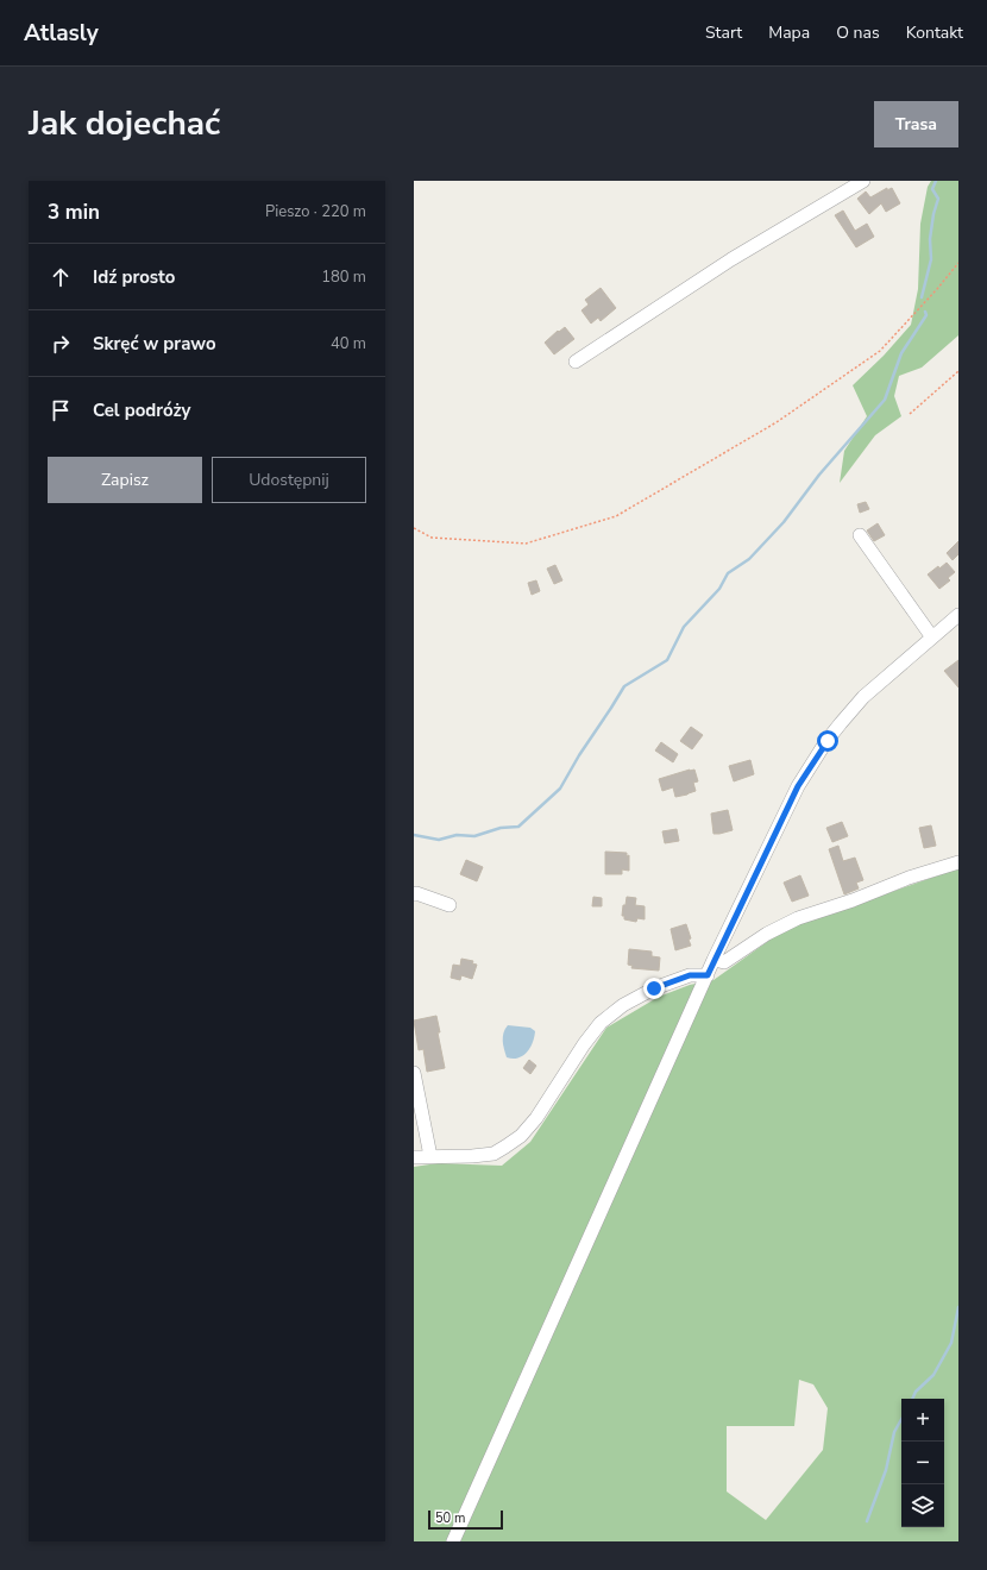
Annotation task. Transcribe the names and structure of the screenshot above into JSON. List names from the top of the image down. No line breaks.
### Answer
{"scale_bar":"50 m","page":{"header":"Atlasly","nav":["Start","Mapa","O nas","Kontakt"],"title":"Jak dojechać","buttons":["Trasa",["Zapisz","Udostępnij"]],"heading":["3 min","Pieszo · 220 m"],"list":[["Idź prosto","180 m"],["Skręć w prawo","40 m"],"Cel podróży"],"map_buttons":["+","−"],"scale":"50 m"}}
